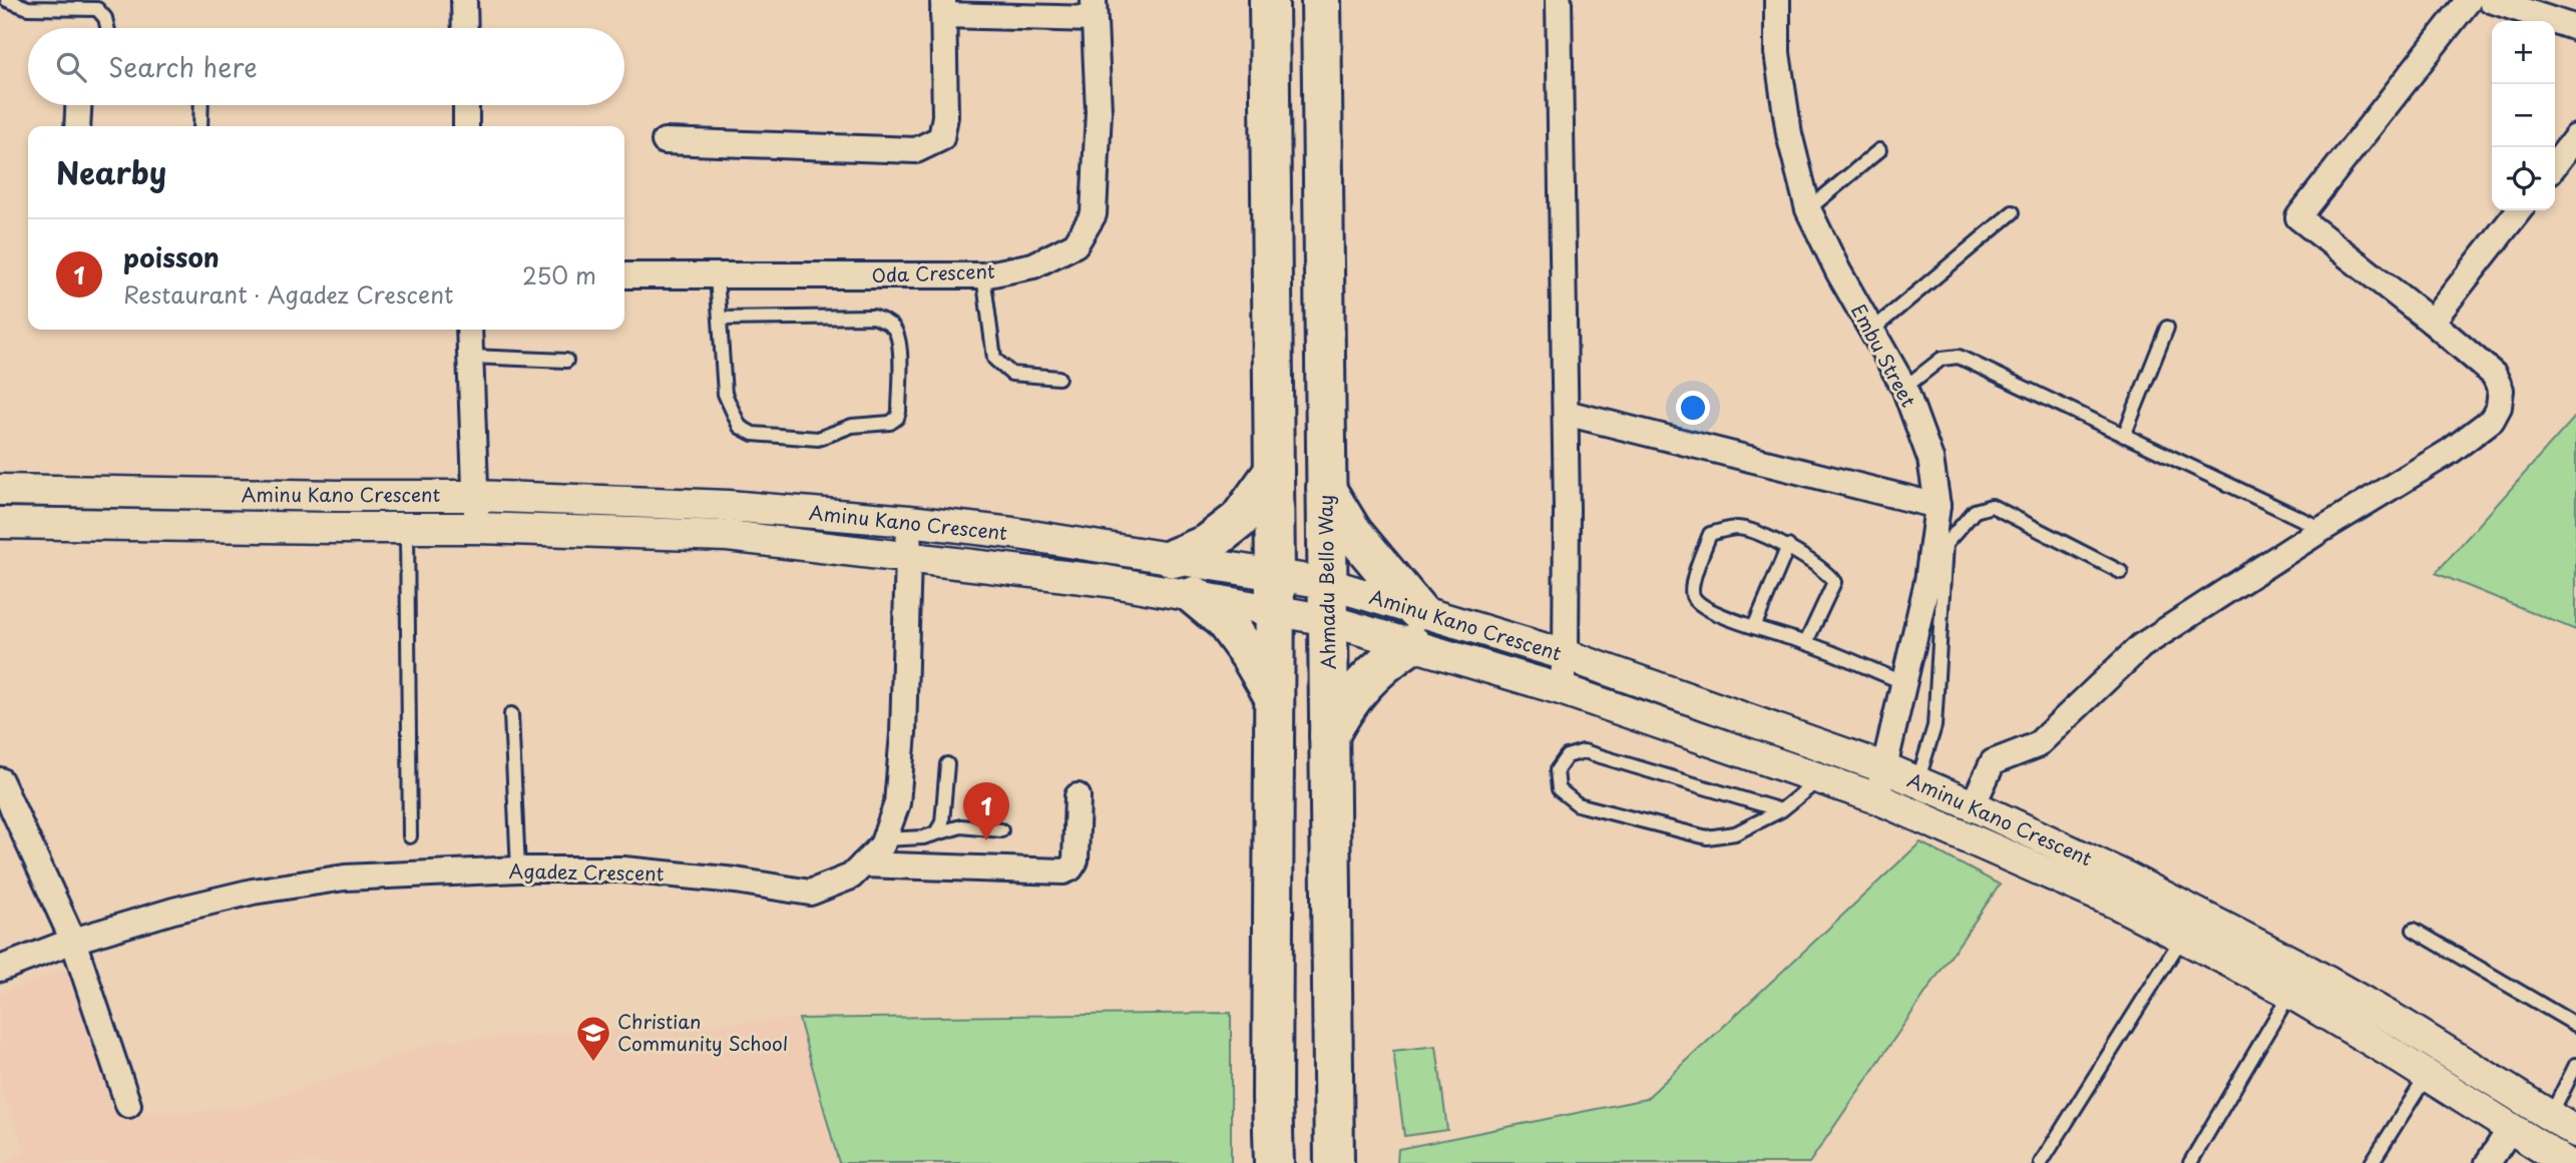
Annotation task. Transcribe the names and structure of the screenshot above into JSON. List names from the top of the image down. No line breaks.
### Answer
{"streets":{"main road":["Ahmadu Bello Way"],"street":["Oda Crescent","Embu Street","Aminu Kano Crescent","Agadez Crescent"]},"crossings":[["Embu Street","Aminu Kano Crescent"],["Aminu Kano Crescent","Ahmadu Bello Way"],["Aminu Kano Crescent","Agadez Crescent"]],"places":{"school or university":["Christian Community School"]},"page":{"map_buttons":["+","−"],"search":"Search here","heading":"Nearby","list":[{"mark":"1","name":"poisson","note":"Restaurant · Agadez Crescent","value":"250 m"}],"pins":"1"}}
